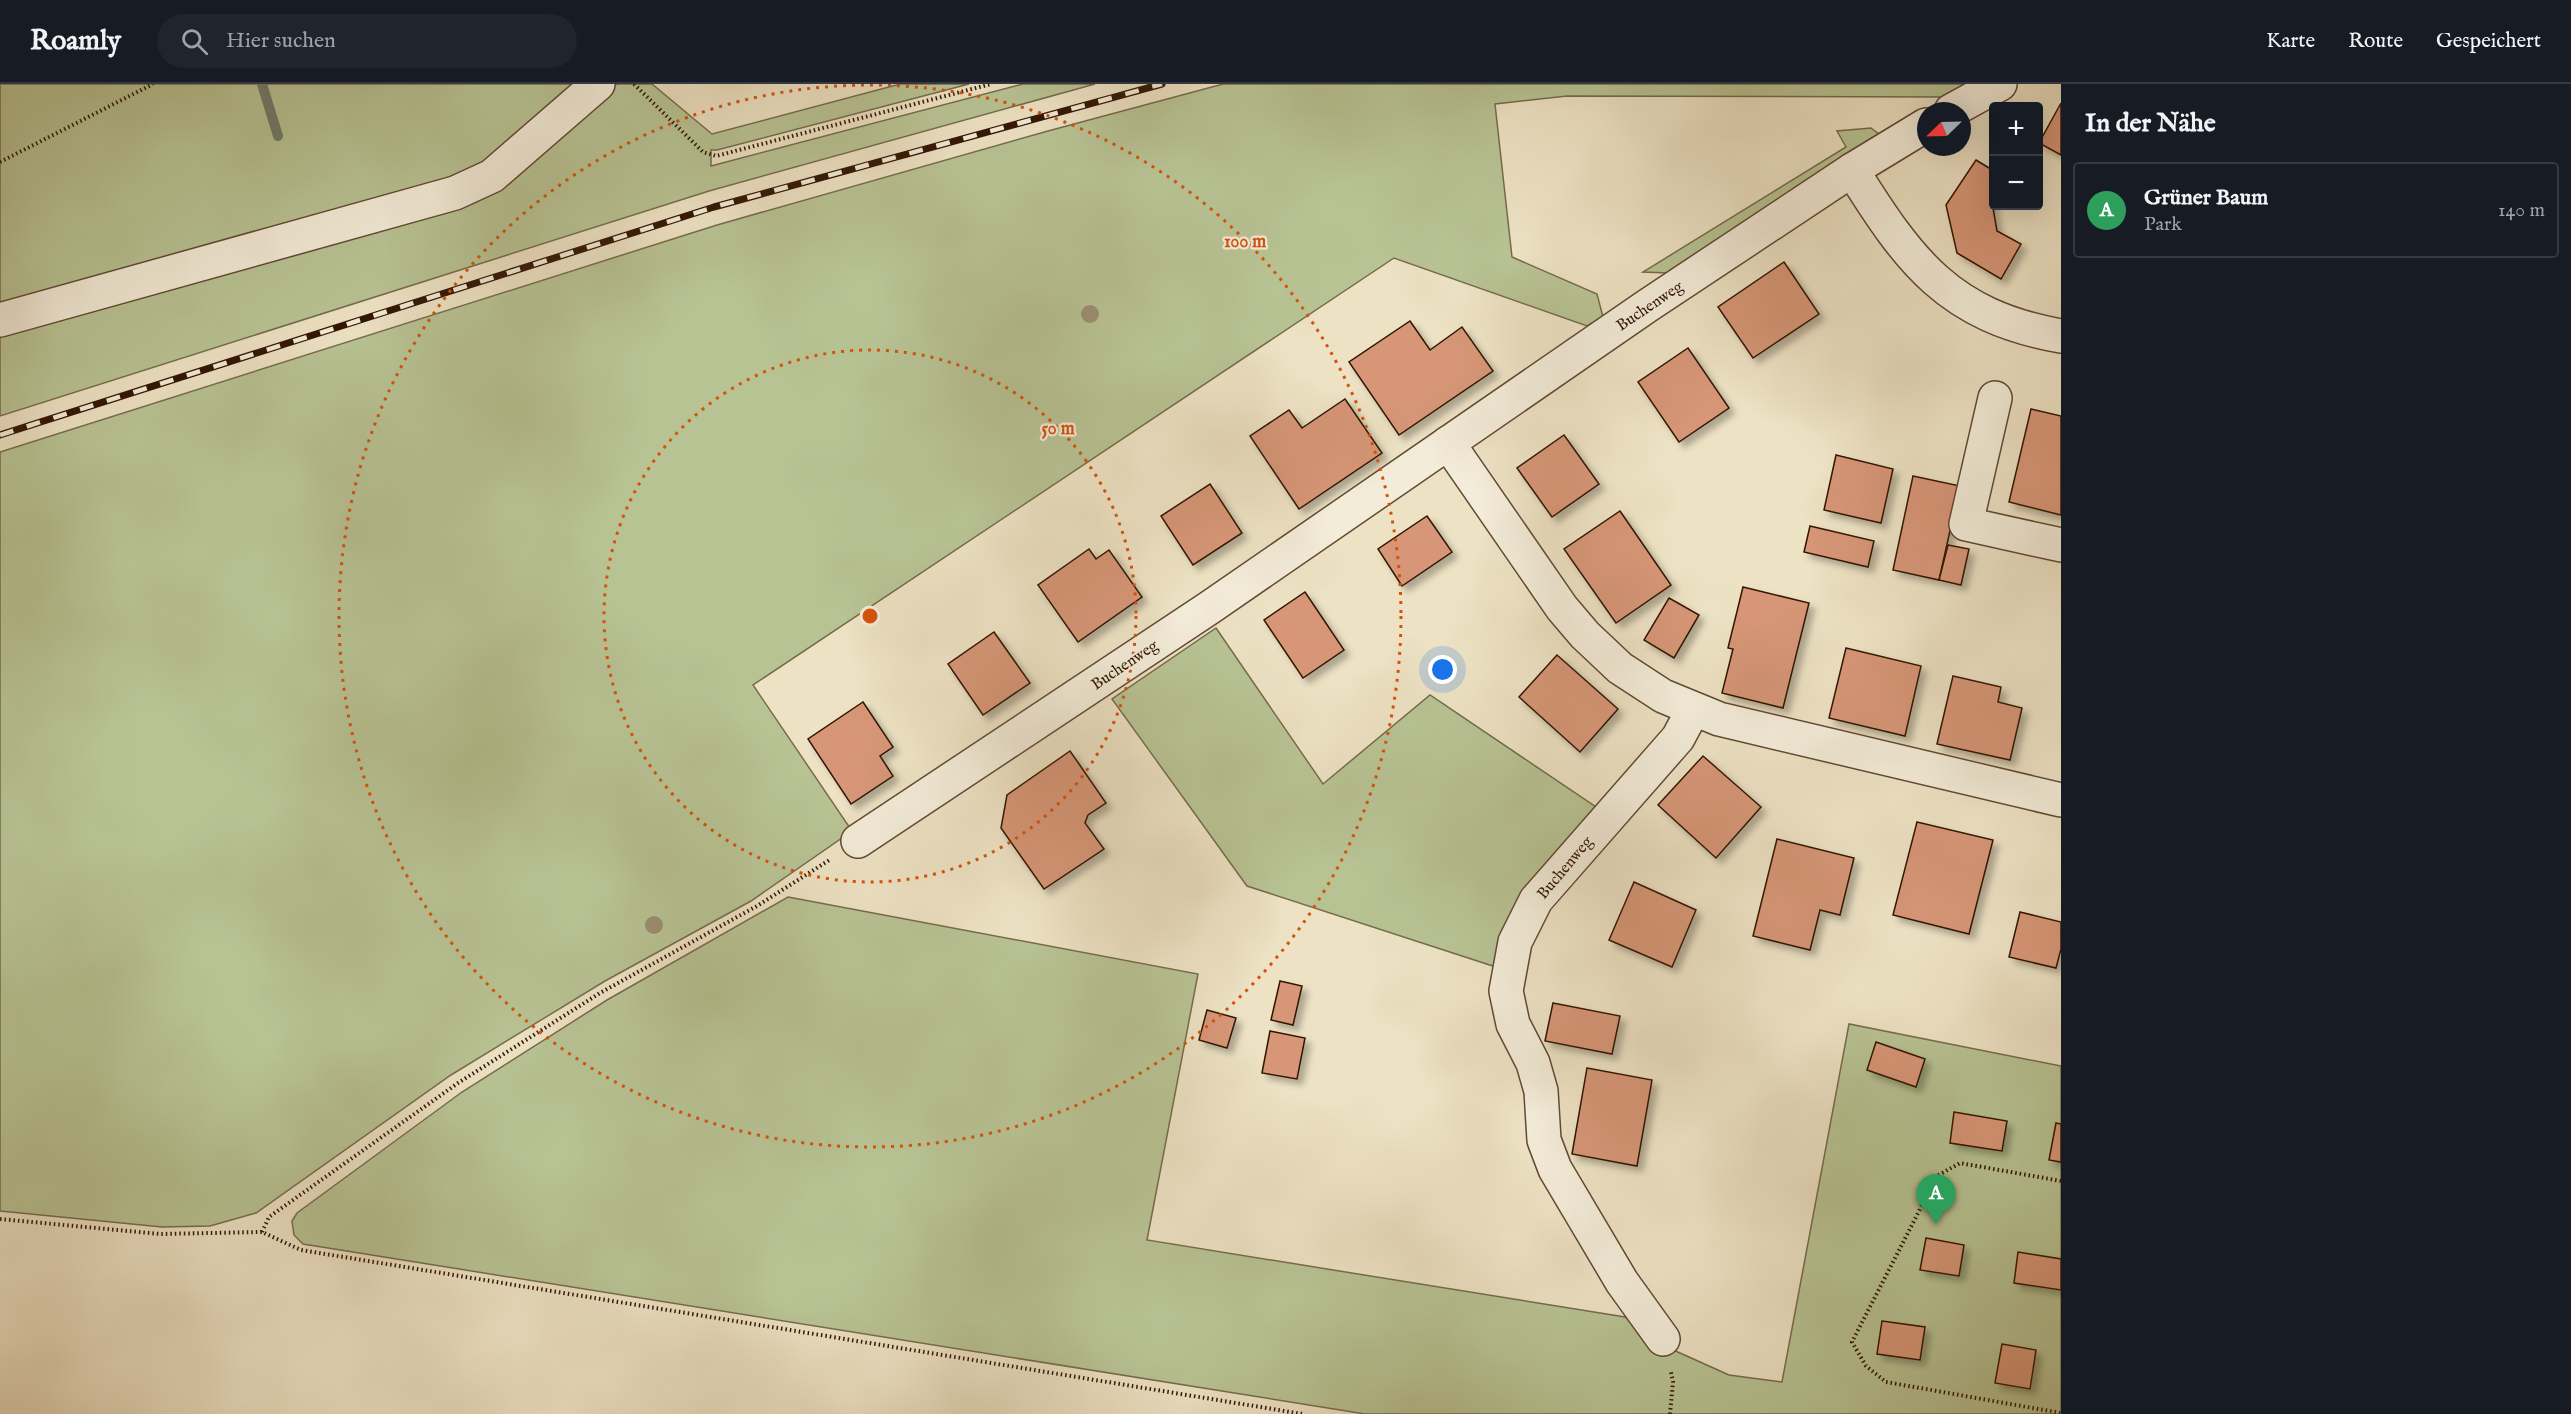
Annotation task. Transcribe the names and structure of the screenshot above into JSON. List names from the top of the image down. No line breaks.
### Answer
{"streets":{"street":["Buchenweg"]},"north":"bottom left","page":{"header":"Roamly","search":"Hier suchen","nav":["Karte","Route","Gespeichert"],"heading":"In der Nähe","map_buttons":["+","−"],"list":[{"mark":"A","name":"Grüner Baum","note":"Park","value":"140 m"}],"pins":"A"},"rings":["100 m","50 m"]}
